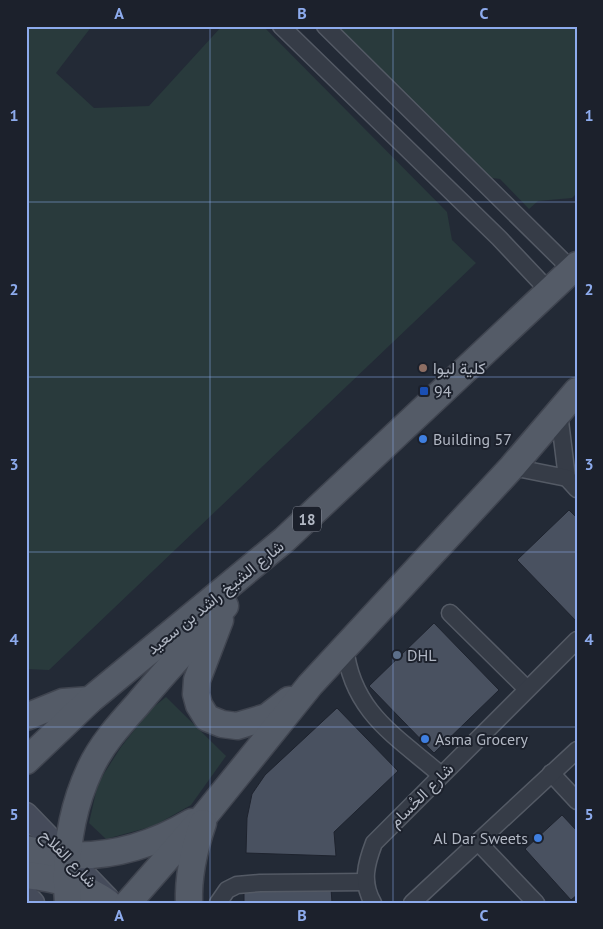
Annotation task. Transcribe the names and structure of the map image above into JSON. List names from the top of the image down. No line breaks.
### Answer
{"streets":{"main road":["18","شارع الشيخ راشد بن سعيد","شارع الفلاح"],"street":["شارع الحُسام"]},"places":{"other":["كلية ليوا","Building 57","DHL","Asma Grocery","Al Dar Sweets"],"transit":["94"]},"grid":{"columns":["A","B","C"],"rows":["1","2","3","4","5"]}}
